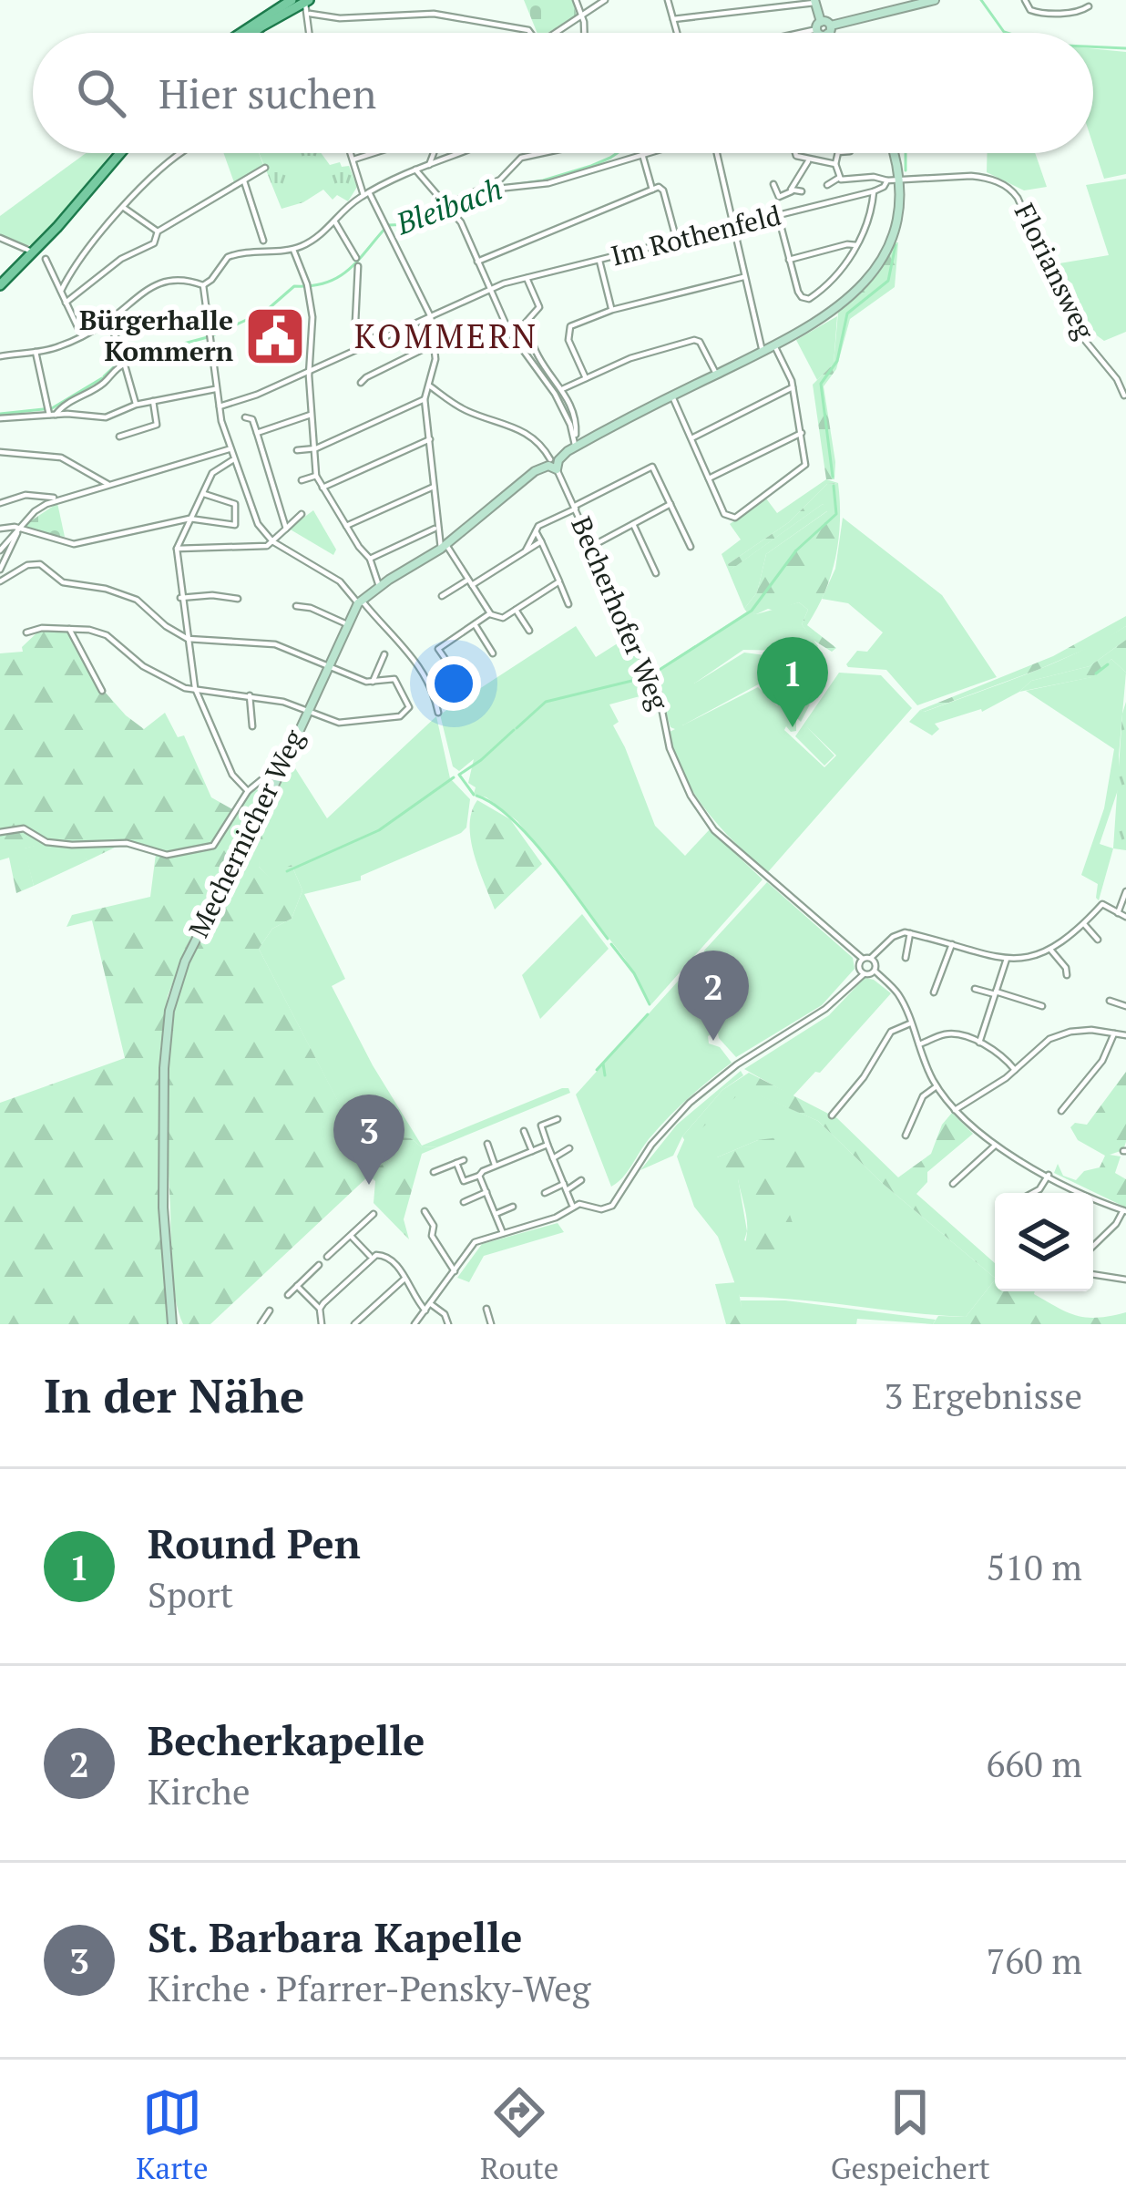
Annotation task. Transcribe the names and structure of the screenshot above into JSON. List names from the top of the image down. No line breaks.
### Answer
{"streets":{"street":["Im Rothenfeld","Floriansweg","Becherhofer Weg","Mechernicher Weg"]},"crossings":[["Im Rothenfeld","Floriansweg"],["Im Rothenfeld","Mechernicher Weg"],["Floriansweg","Mechernicher Weg"],["Becherhofer Weg","Mechernicher Weg"]],"districts":["KOMMERN"],"water":["Bleibach"],"places":{"public building":["Bürgerhalle Kommern"]},"page":{"search":"Hier suchen","pins":["1","2","3"],"heading":["In der Nähe","3 Ergebnisse"],"list":[{"mark":"1","name":"Round Pen","note":"Sport","value":"510 m"},{"mark":"2","name":"Becherkapelle","note":"Kirche","value":"660 m"},{"mark":"3","name":"St. Barbara Kapelle","note":"Kirche · Pfarrer-Pensky-Weg","value":"760 m"}],"nav":["Karte","Route","Gespeichert"]}}
